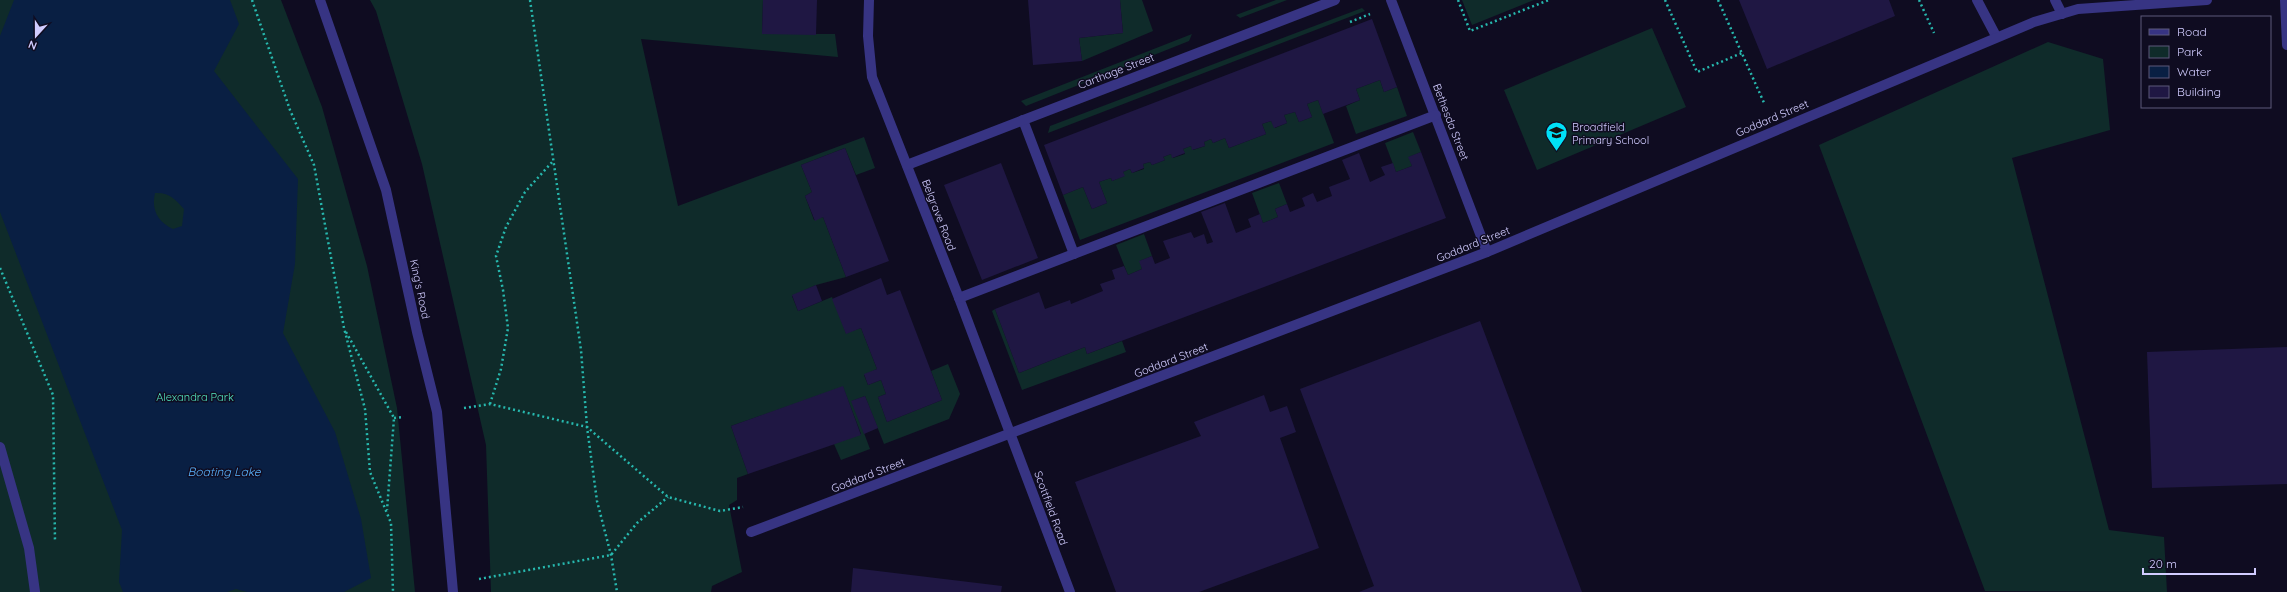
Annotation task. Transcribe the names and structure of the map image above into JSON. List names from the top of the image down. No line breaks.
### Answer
{"streets":{"street":["Carthage Street","Goddard Street","Bethesda Street","Belgrave Road","King's Road","Scottfield Road"]},"crossings":[["Carthage Street","Belgrave Road"],["Goddard Street","Bethesda Street"],["Goddard Street","Belgrave Road"],["Goddard Street","Scottfield Road"],["Belgrave Road","Scottfield Road"]],"water":["Boating Lake"],"parks":["Alexandra Park"],"places":{"school or university":["Broadfield Primary School"]},"legend":["Road","Park","Water","Building"],"scale_bar":"20 m","north":"bottom"}
